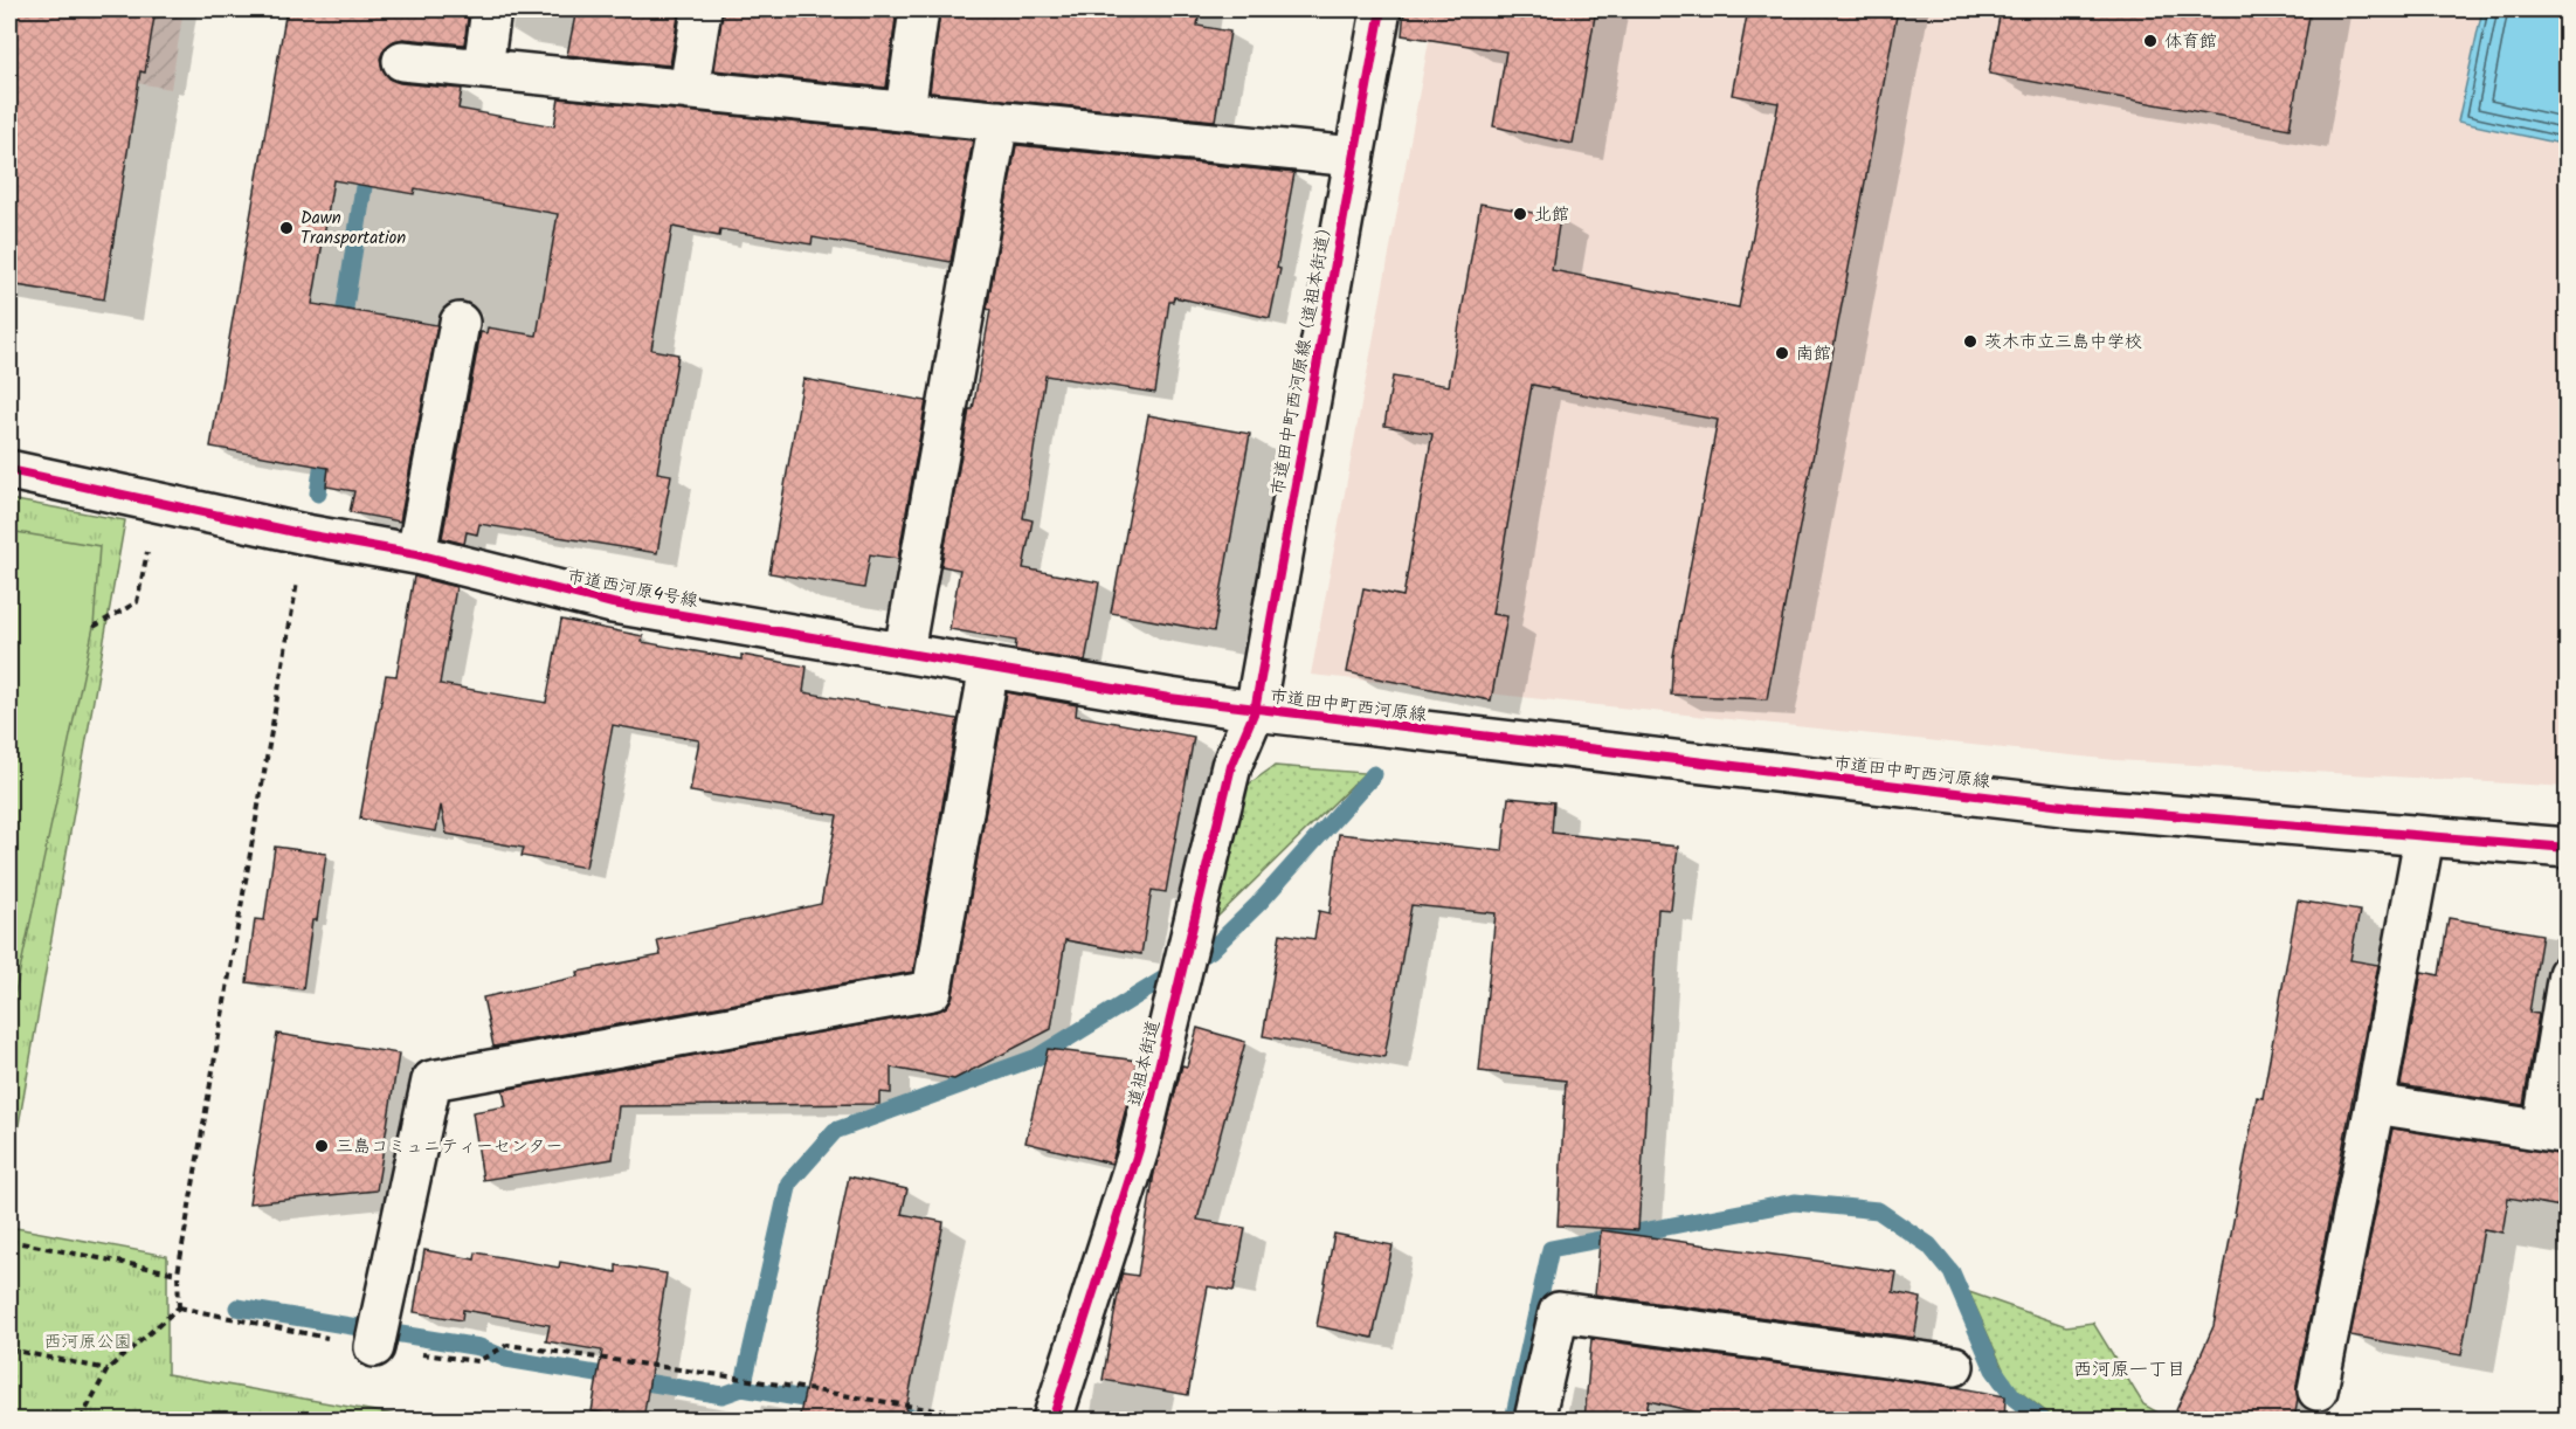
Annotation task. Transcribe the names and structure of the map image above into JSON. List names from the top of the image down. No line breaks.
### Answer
{"streets":{"street":["市道田中町西河原線（道祖本街道）","市道西河原4号線","市道田中町西河原線","道祖本街道"]},"crossings":[["市道田中町西河原線（道祖本街道）","市道西河原4号線"],["市道田中町西河原線（道祖本街道）","市道田中町西河原線"],["市道田中町西河原線（道祖本街道）","道祖本街道"],["市道西河原4号線","市道田中町西河原線"],["市道西河原4号線","道祖本街道"],["市道田中町西河原線","道祖本街道"]],"districts":["西河原一丁目"],"parks":["西河原公園"],"places":["体育館","北館","Dawn Transportation","茨木市立三島中学校","南館","三島コミュニティーセンター"]}
